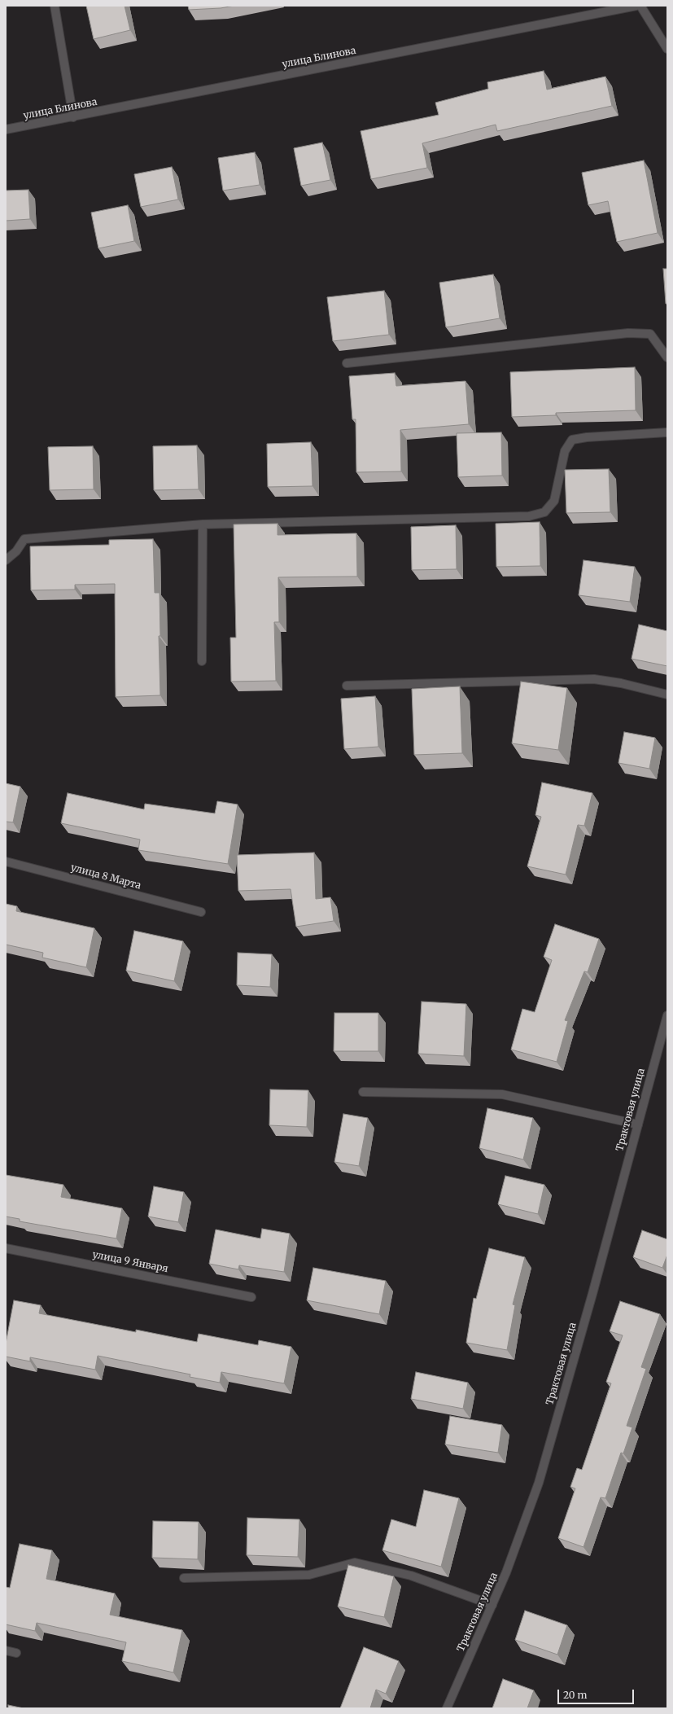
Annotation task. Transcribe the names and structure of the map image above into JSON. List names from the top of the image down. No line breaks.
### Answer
{"streets":{"street":["улица Блинова","улица 8 Марта","Трактовая улица","улица 9 Января"]},"scale_bar":"20 m"}
